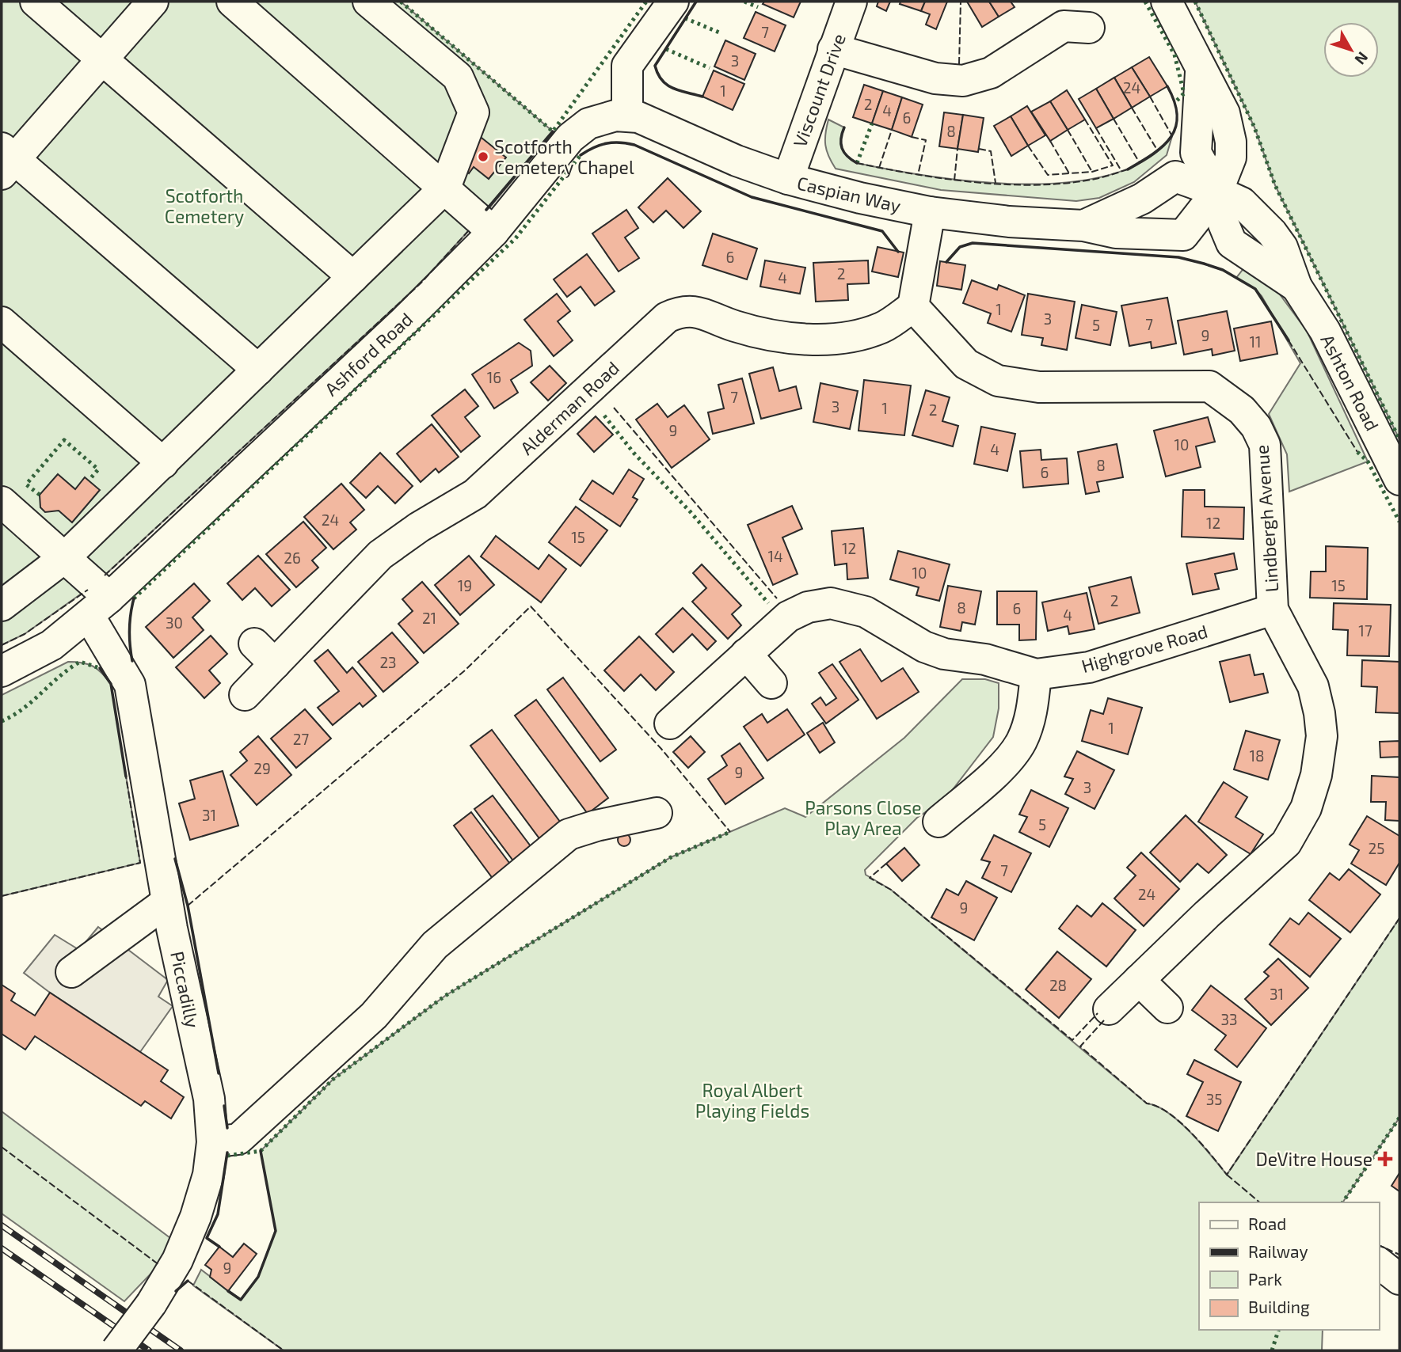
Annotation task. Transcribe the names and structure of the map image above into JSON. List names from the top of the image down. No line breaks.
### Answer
{"streets":{"street":["Viscount Drive","Caspian Way","Ashford Road","Ashton Road","Alderman Road","Lindbergh Avenue","Highgrove Road","Piccadilly"]},"crossings":[["Viscount Drive","Caspian Way"],["Caspian Way","Ashford Road"],["Caspian Way","Ashton Road"],["Ashford Road","Piccadilly"],["Alderman Road","Lindbergh Avenue"],["Lindbergh Avenue","Highgrove Road"]],"parks":["Scotforth Cemetery","Parsons Close Play Area","Royal Albert Playing Fields"],"places":{"other":["Scotforth Cemetery Chapel"],"health":["DeVitre House"]},"house_numbers":["7","3","24","1","2","4","6","8","6","2","4","1","3","7","5","9","11","16","7","3","1","2","9","10","4","8","6","24","12","15","12","14","26","10","19","15","2","8","6","4","21","30","17","23","1","27","18","29","9","3","31","5","25","7","24","9","28","31","33","35","9"],"legend":["Road","Railway","Park","Building"],"north":"bottom right"}
